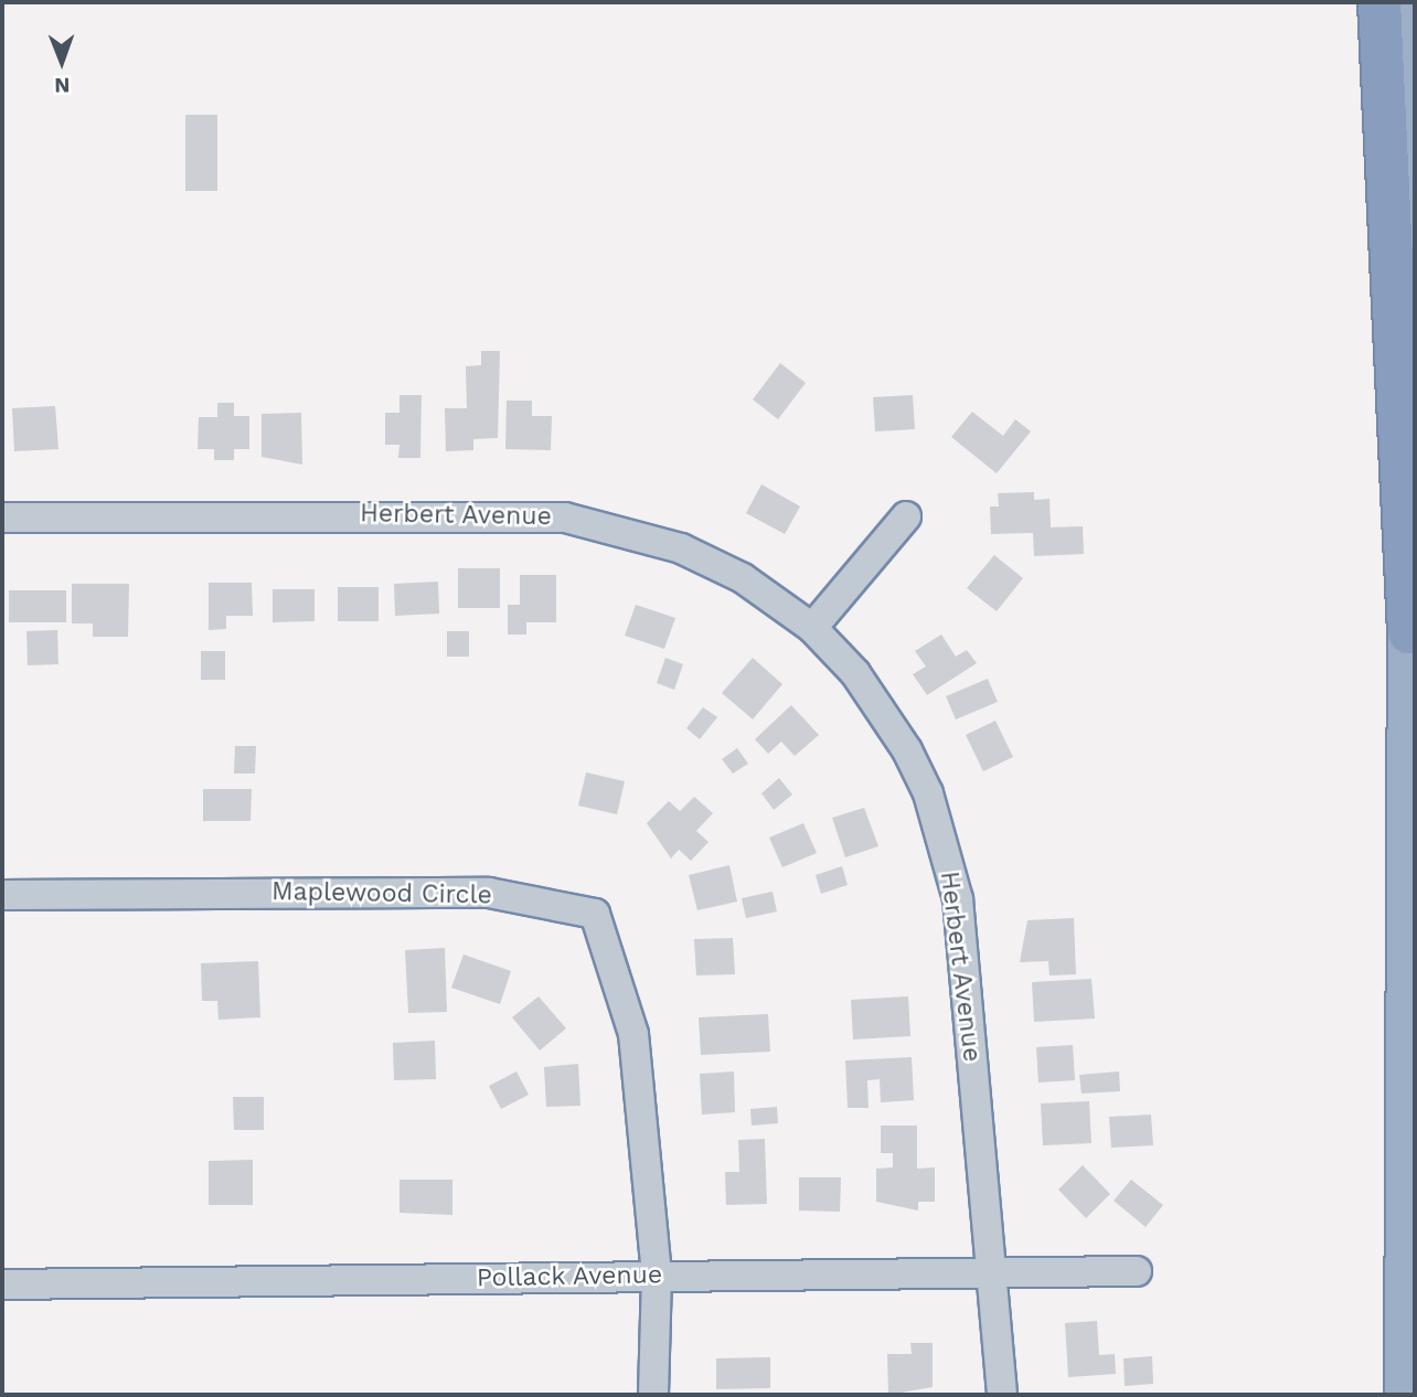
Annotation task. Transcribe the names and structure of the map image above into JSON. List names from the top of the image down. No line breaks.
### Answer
{"streets":{"street":["Herbert Avenue","Maplewood Circle","Pollack Avenue"]},"crossings":[["Herbert Avenue","Pollack Avenue"],["Maplewood Circle","Pollack Avenue"]],"north":"bottom"}
